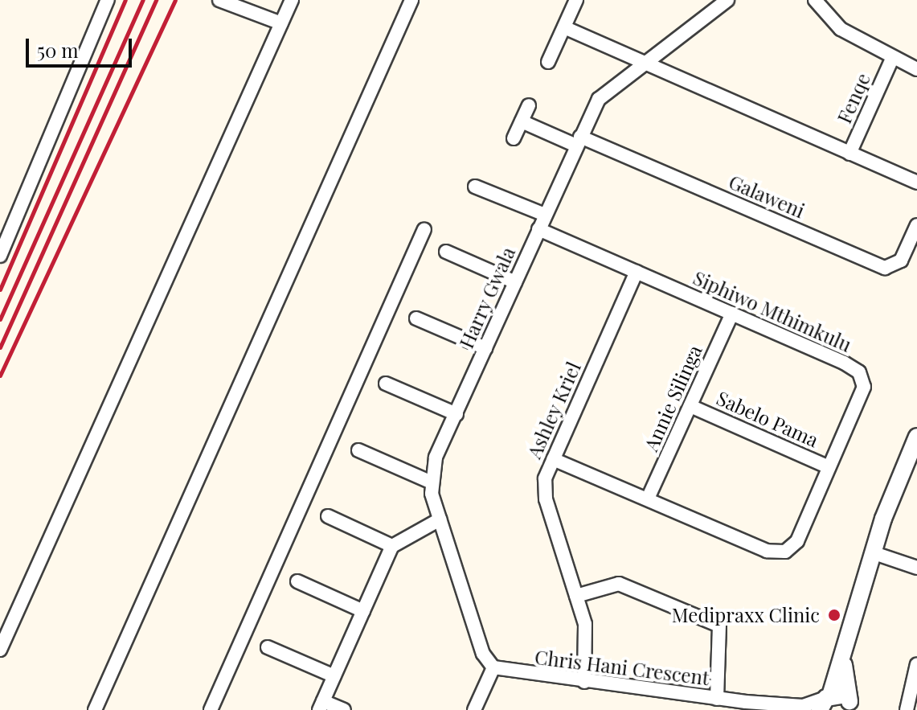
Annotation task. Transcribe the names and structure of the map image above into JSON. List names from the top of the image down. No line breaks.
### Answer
{"streets":{"street":["Fenqe","Galaweni","Harry Gwala","Siphiwo Mthimkulu","Annie Silinga","Ashley Kriel","Sabelo Pama","Chris Hani Crescent"]},"crossings":[["Galaweni","Harry Gwala"],["Harry Gwala","Siphiwo Mthimkulu"],["Siphiwo Mthimkulu","Annie Silinga"],["Siphiwo Mthimkulu","Ashley Kriel"],["Siphiwo Mthimkulu","Sabelo Pama"],["Annie Silinga","Sabelo Pama"],["Ashley Kriel","Chris Hani Crescent"]],"places":["Medipraxx Clinic"],"scale_bar":"50 m"}
